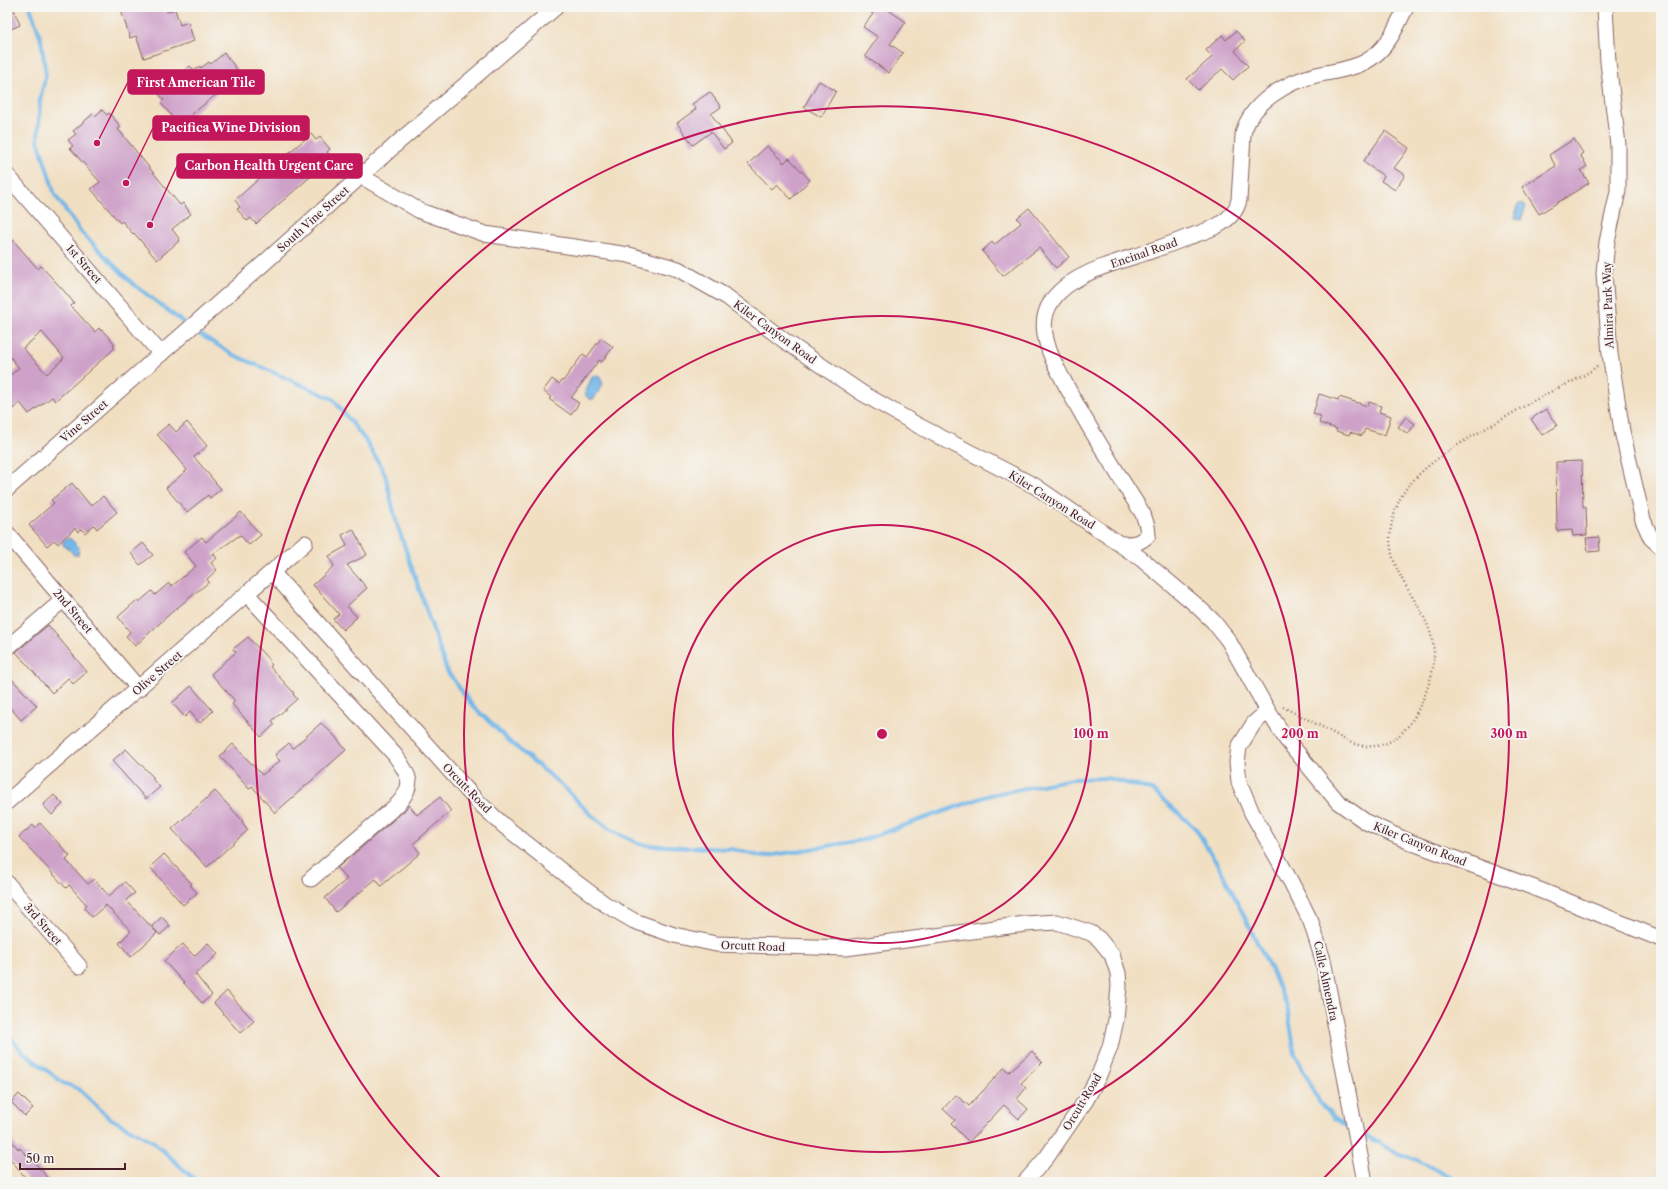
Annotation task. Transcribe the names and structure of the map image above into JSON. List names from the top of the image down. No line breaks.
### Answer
{"streets":{"street":["South Vine Street","Encinal Road","1st Street","Almira Park Way","Kiler Canyon Road","Vine Street","2nd Street","Olive Street","Orcutt Road","3rd Street","Calle Almendra"]},"crossings":[["South Vine Street","1st Street"],["South Vine Street","Kiler Canyon Road"],["South Vine Street","Vine Street"],["Encinal Road","Kiler Canyon Road"],["1st Street","Vine Street"],["Kiler Canyon Road","Calle Almendra"],["2nd Street","Olive Street"],["Olive Street","Orcutt Road"]],"places":["First American Tile","Pacifica Wine Division","Carbon Health Urgent Care"],"scale_bar":"50 m","rings":["100 m","200 m","300 m"]}
